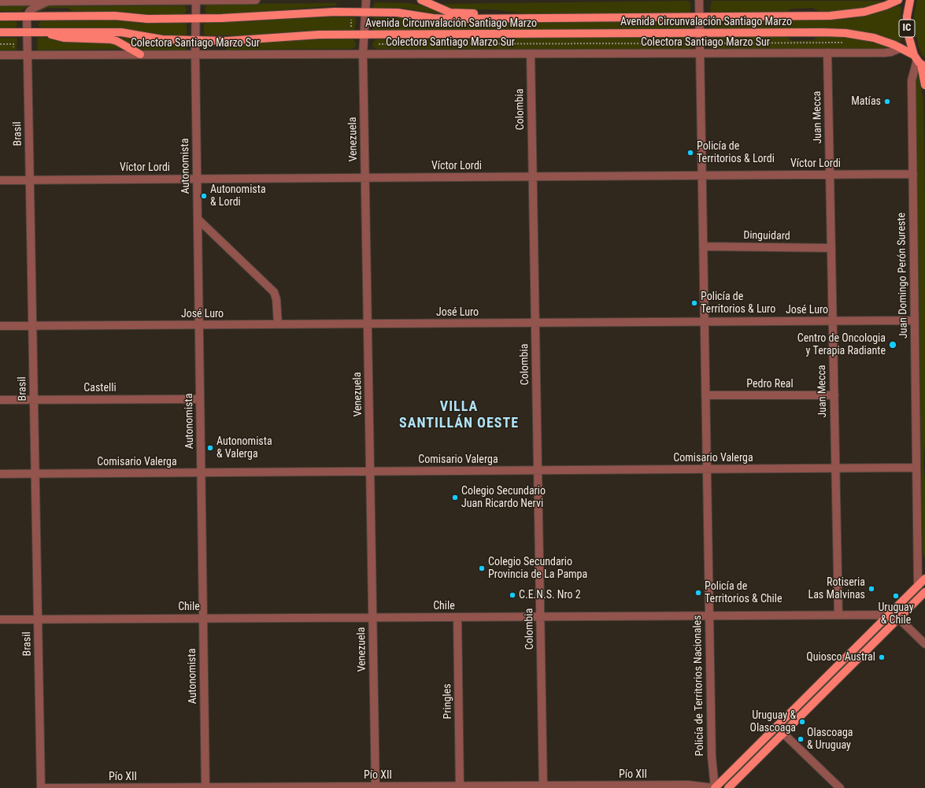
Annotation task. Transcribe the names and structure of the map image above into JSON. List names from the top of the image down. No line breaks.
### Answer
{"streets":{"main road":["Avenida Circunvalación Santiago Marzo","IC"],"street":["Colectora Santiago Marzo Sur","Colombia","Juan Mecca","Brasil","Venezuela","Víctor Lordi","Autonomista","Dinguidard","Juan Domingo Perón Sureste","José Luro","Pedro Real","Castelli","Comisario Valerga","Chile","Policía de Territorios Nacionales","Pringles","Pío XII"]},"crossings":[["Avenida Circunvalación Santiago Marzo","IC"],["Avenida Circunvalación Santiago Marzo","Colectora Santiago Marzo Sur"],["Avenida Circunvalación Santiago Marzo","Brasil"],["Avenida Circunvalación Santiago Marzo","Venezuela"],["Avenida Circunvalación Santiago Marzo","Autonomista"],["Avenida Circunvalación Santiago Marzo","Juan Domingo Perón Sureste"],["Avenida Circunvalación Santiago Marzo","Policía de Territorios Nacionales"],["IC","Juan Domingo Perón Sureste"],["Colectora Santiago Marzo Sur","Colombia"],["Colectora Santiago Marzo Sur","Juan Mecca"],["Colectora Santiago Marzo Sur","Brasil"],["Colectora Santiago Marzo Sur","Venezuela"],["Colectora Santiago Marzo Sur","Autonomista"],["Colectora Santiago Marzo Sur","Policía de Territorios Nacionales"],["Colombia","Víctor Lordi"],["Colombia","José Luro"],["Colombia","Comisario Valerga"],["Colombia","Chile"],["Colombia","Pío XII"],["Juan Mecca","Víctor Lordi"],["Juan Mecca","Dinguidard"],["Juan Mecca","José Luro"],["Juan Mecca","Pedro Real"],["Juan Mecca","Comisario Valerga"],["Juan Mecca","Chile"],["Brasil","Víctor Lordi"],["Brasil","José Luro"],["Brasil","Castelli"],["Brasil","Comisario Valerga"],["Brasil","Chile"],["Brasil","Pío XII"],["Venezuela","Víctor Lordi"],["Venezuela","José Luro"],["Venezuela","Comisario Valerga"],["Venezuela","Chile"],["Venezuela","Pío XII"],["Víctor Lordi","Autonomista"],["Víctor Lordi","Juan Domingo Perón Sureste"],["Víctor Lordi","Policía de Territorios Nacionales"],["Autonomista","José Luro"],["Autonomista","Castelli"],["Autonomista","Comisario Valerga"],["Autonomista","Chile"],["Autonomista","Pío XII"],["Dinguidard","Policía de Territorios Nacionales"],["Juan Domingo Perón Sureste","José Luro"],["Juan Domingo Perón Sureste","Comisario Valerga"],["José Luro","Policía de Territorios Nacionales"],["Pedro Real","Policía de Territorios Nacionales"],["Comisario Valerga","Policía de Territorios Nacionales"],["Chile","Policía de Territorios Nacionales"],["Chile","Pringles"],["Policía de Territorios Nacionales","Pío XII"],["Pringles","Pío XII"]],"districts":["VILLA SANTILLÁN OESTE"],"places":["Matías","Policía de Territorios & Lordi","Autonomista & Lordi","Policía de Territorios & Luro","Centro de Oncologia y Terapia Radiante","Autonomista & Valerga","Colegio Secundario Juan Ricardo Nervi","Colegio Secundario Provincia de La Pampa","Rotiseria Las Malvinas","Policía de Territorios & Chile","C.E.N.S. Nro 2","Uruguay & Chile","Quiosco Austral","Uruguay & Olascoaga","Olascoaga & Uruguay"]}
